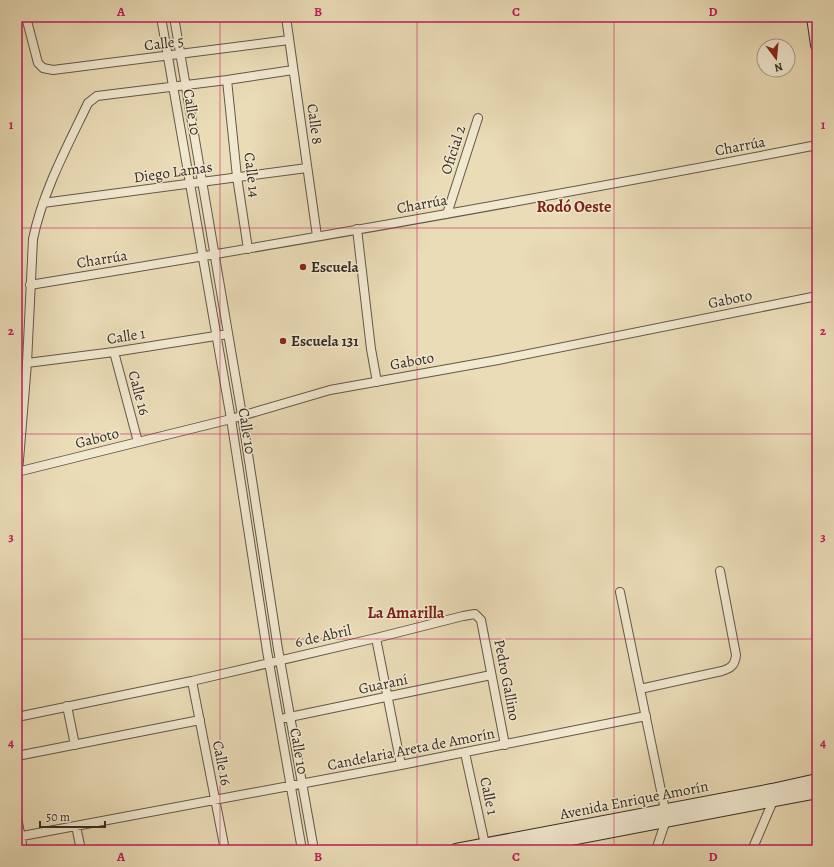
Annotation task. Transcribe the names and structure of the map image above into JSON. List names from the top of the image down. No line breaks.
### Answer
{"streets":{"street":["Calle 5","Calle 10","Calle 8","Charrúa","Oficial 2","Diego Lamas","Calle 14","Gaboto","Calle 1","Calle 16","6 de Abril","Pedro Gallino","Guaraní","Candelaria Areta de Amorín","Avenida Enrique Amorín"]},"crossings":[["Calle 5","Calle 10"],["Calle 5","Calle 8"],["Calle 10","Charrúa"],["Calle 10","Diego Lamas"],["Calle 10","Gaboto"],["Calle 10","Calle 1"],["Calle 10","6 de Abril"],["Calle 10","Guaraní"],["Calle 10","Candelaria Areta de Amorín"],["Calle 8","Charrúa"],["Calle 8","Diego Lamas"],["Charrúa","Oficial 2"],["Charrúa","Calle 14"],["Diego Lamas","Calle 14"],["Gaboto","Calle 16"],["Calle 1","Calle 16"],["Calle 1","Candelaria Areta de Amorín"],["Calle 1","Avenida Enrique Amorín"],["Calle 16","6 de Abril"],["Calle 16","Candelaria Areta de Amorín"],["6 de Abril","Pedro Gallino"],["Pedro Gallino","Guaraní"],["Pedro Gallino","Candelaria Areta de Amorín"]],"districts":["Rodó Oeste","La Amarilla"],"places":["Escuela","Escuela 131"],"scale_bar":"50 m","north":"bottom","grid":{"columns":["A","B","C","D"],"rows":["1","2","3","4"]}}
